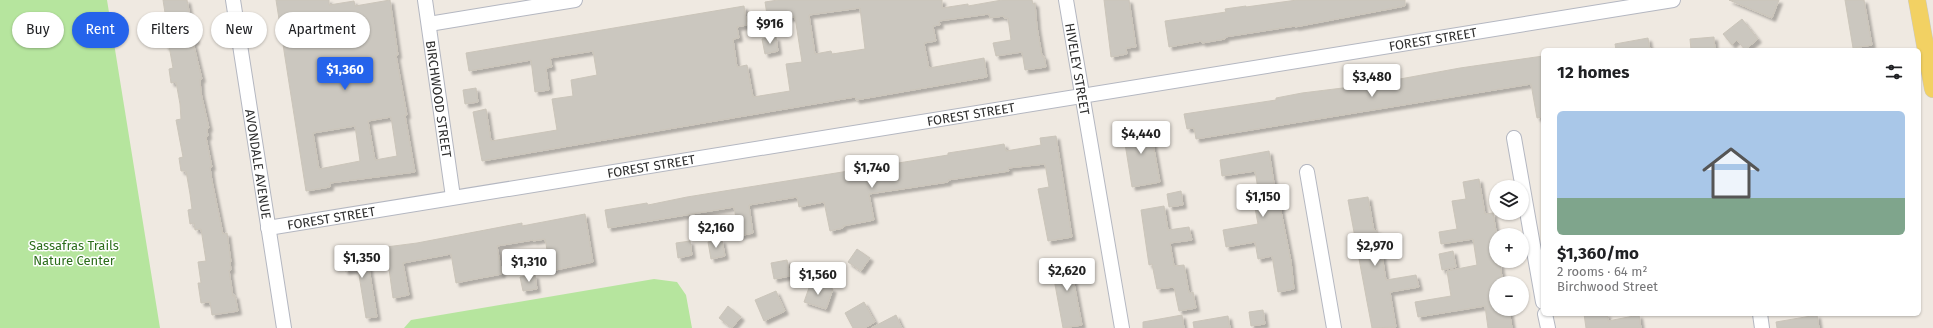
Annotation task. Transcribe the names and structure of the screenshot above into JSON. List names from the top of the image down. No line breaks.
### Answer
{"streets":{"street":["FOREST STREET","HIVELEY STREET","BIRCHWOOD STREET","AVONDALE AVENUE"]},"crossings":[["FOREST STREET","HIVELEY STREET"],["FOREST STREET","BIRCHWOOD STREET"],["FOREST STREET","AVONDALE AVENUE"]],"parks":["Sassafras Trails Nature Center"],"page":{"price":["$916","$1,360","$3,480","$4,440","$1,740","$1,150","$2,160","$2,970","$1,350","$1,310","$2,620","$1,560"],"chip":["Buy","Rent","Filters","New","Apartment"],"heading":"12 homes","list":[{"name":"$1,360/mo","note":"2 rooms · 64 m² · Birchwood Street"}],"map_buttons":["+","−"]}}
